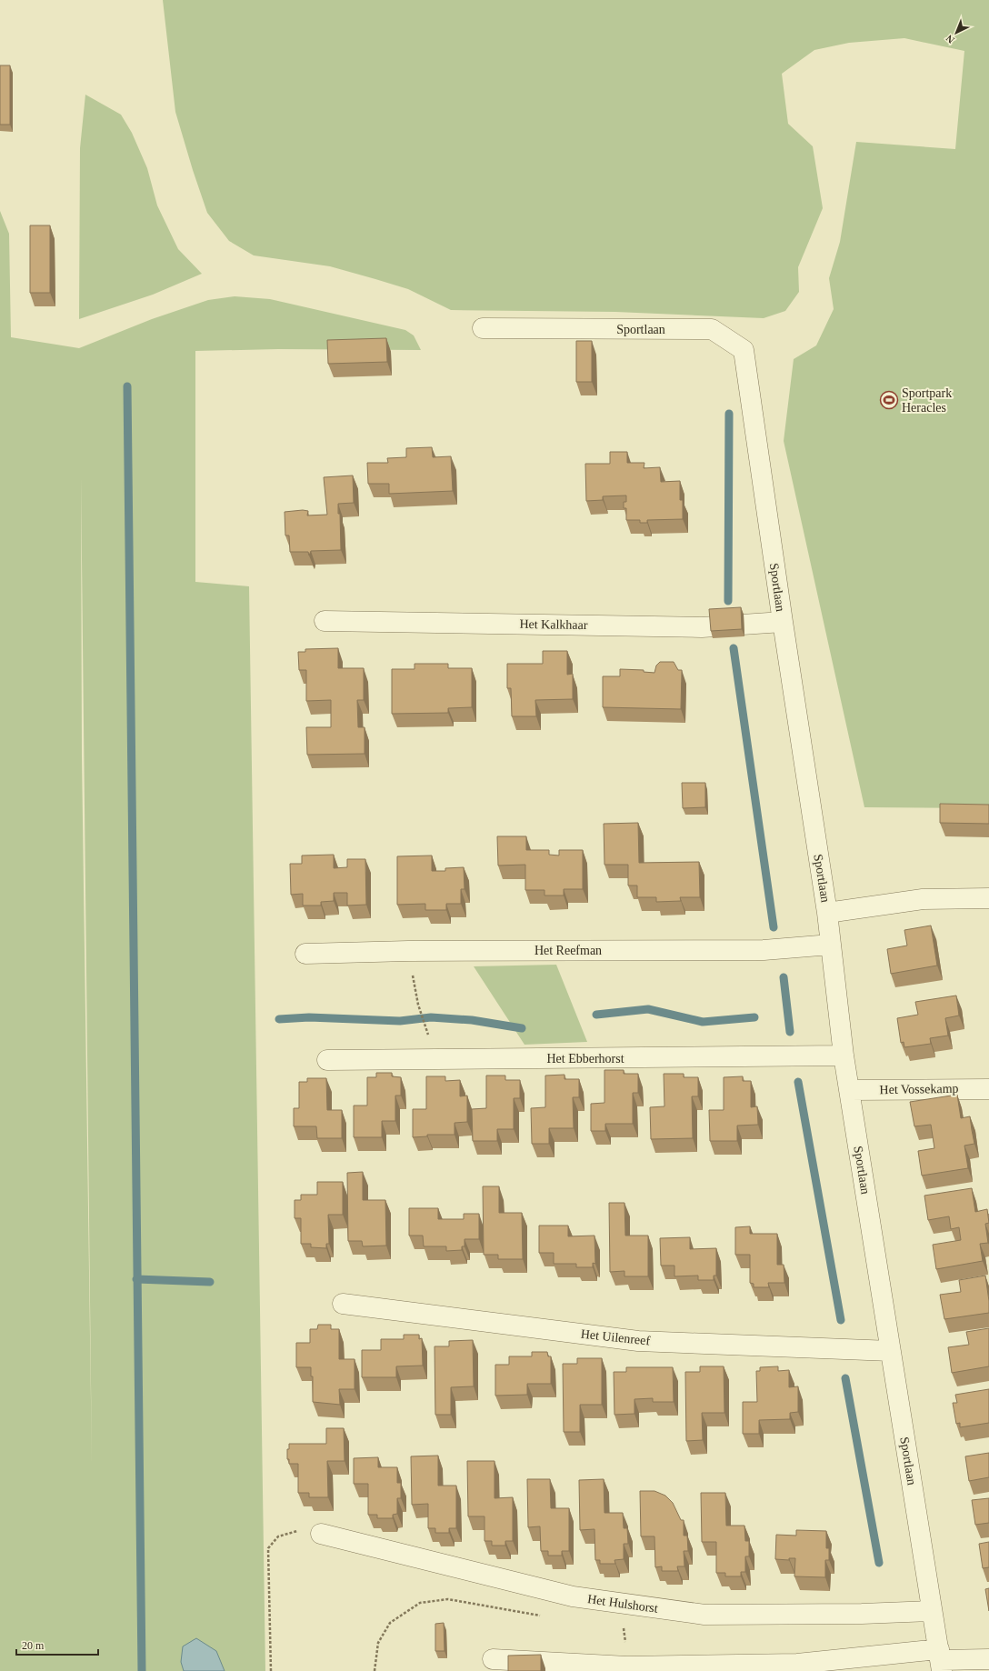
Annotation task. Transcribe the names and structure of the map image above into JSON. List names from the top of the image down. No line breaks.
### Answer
{"streets":{"street":["Sportlaan","Het Kalkhaar","Het Reefman","Het Ebberhorst","Het Vossekamp","Het Uilenreef","Het Hulshorst"]},"crossings":[["Sportlaan","Het Kalkhaar"],["Sportlaan","Het Reefman"],["Sportlaan","Het Ebberhorst"],["Sportlaan","Het Vossekamp"],["Sportlaan","Het Uilenreef"],["Sportlaan","Het Hulshorst"]],"places":{"sports":["Sportpark Heracles"]},"scale_bar":"20 m","north":"bottom left"}
